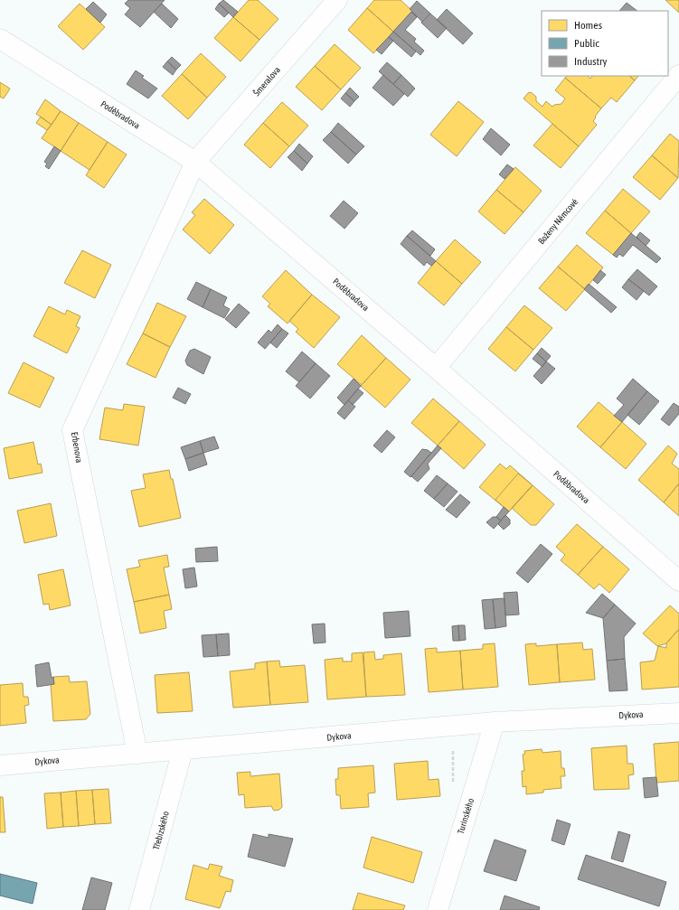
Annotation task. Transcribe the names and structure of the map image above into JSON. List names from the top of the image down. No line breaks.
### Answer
{"streets":{"street":["Šmeralova","Poděbradova","Boženy Němcové","Erbenova","Dykova","Turinského","Třebízského"]},"crossings":[["Šmeralova","Poděbradova"],["Šmeralova","Erbenova"],["Poděbradova","Boženy Němcové"],["Poděbradova","Erbenova"],["Erbenova","Dykova"],["Dykova","Turinského"],["Dykova","Třebízského"]],"legend":["Homes","Public","Industry"]}
